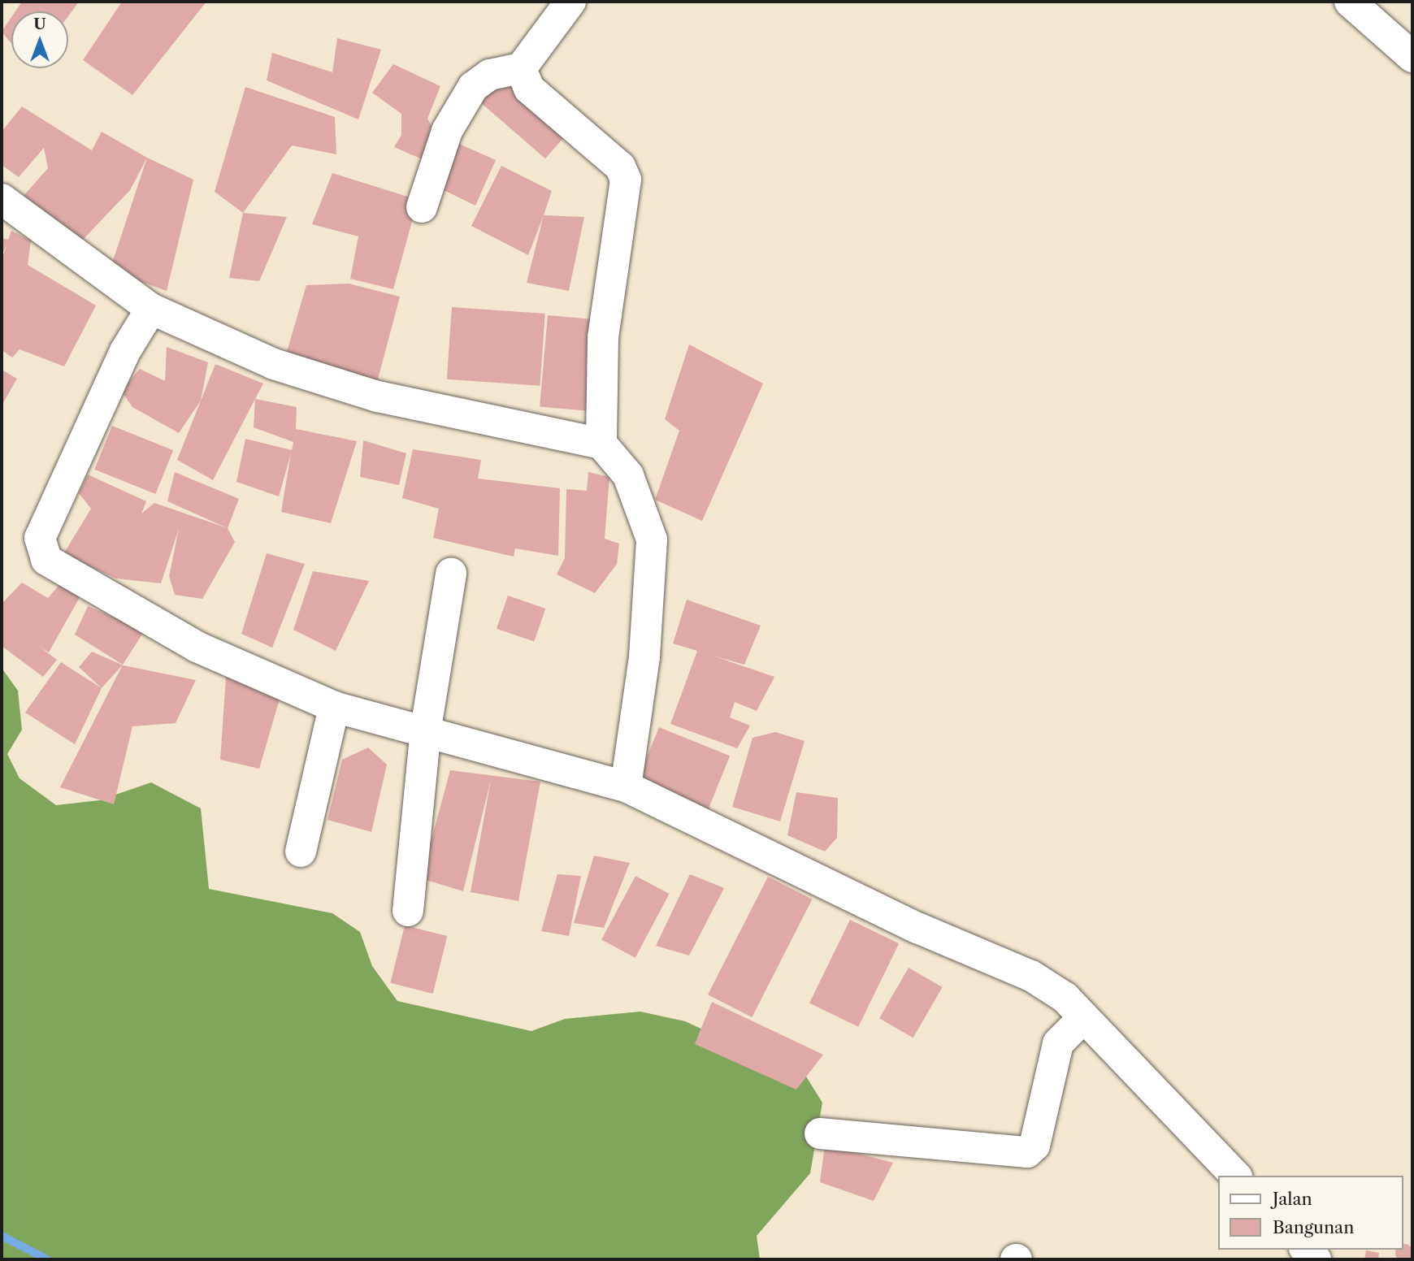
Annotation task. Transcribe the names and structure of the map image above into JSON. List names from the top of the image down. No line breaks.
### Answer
{"legend":["Jalan","Bangunan"],"north":"top"}
